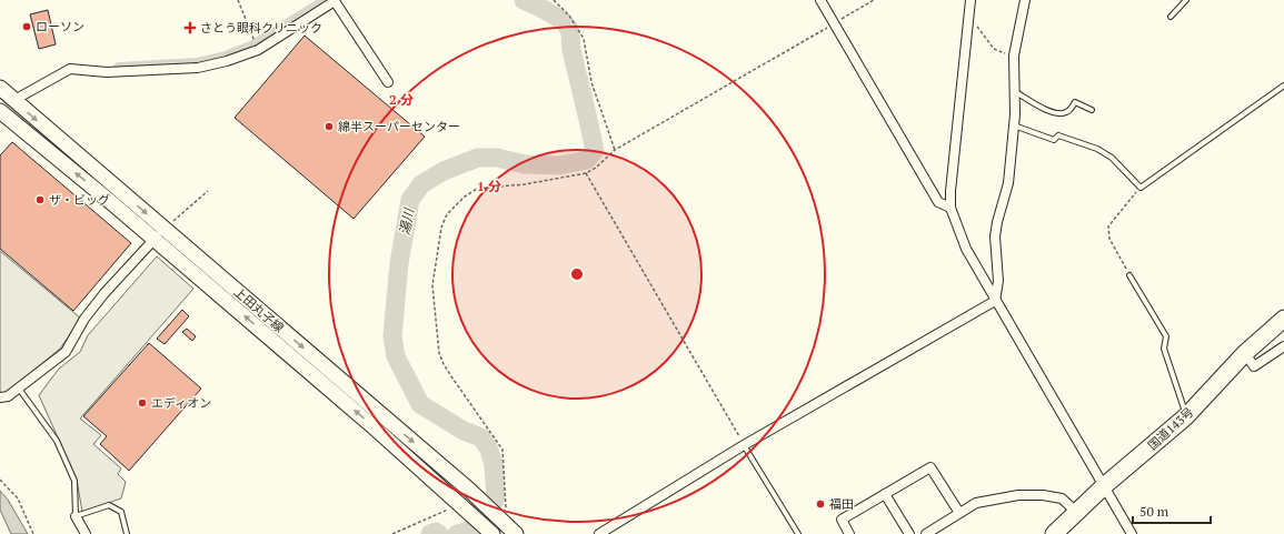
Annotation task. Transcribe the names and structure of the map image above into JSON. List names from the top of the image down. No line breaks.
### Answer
{"streets":{"highway":["国道143号"],"main road":["上田丸子線"]},"water":["湯川"],"places":{"other":["ローソン","綿半スーパーセンター","ザ・ビッグ","エディオン","福田"],"health":["さとう眼科クリニック"]},"scale_bar":"50 m","rings":["2 分","1 分"]}
